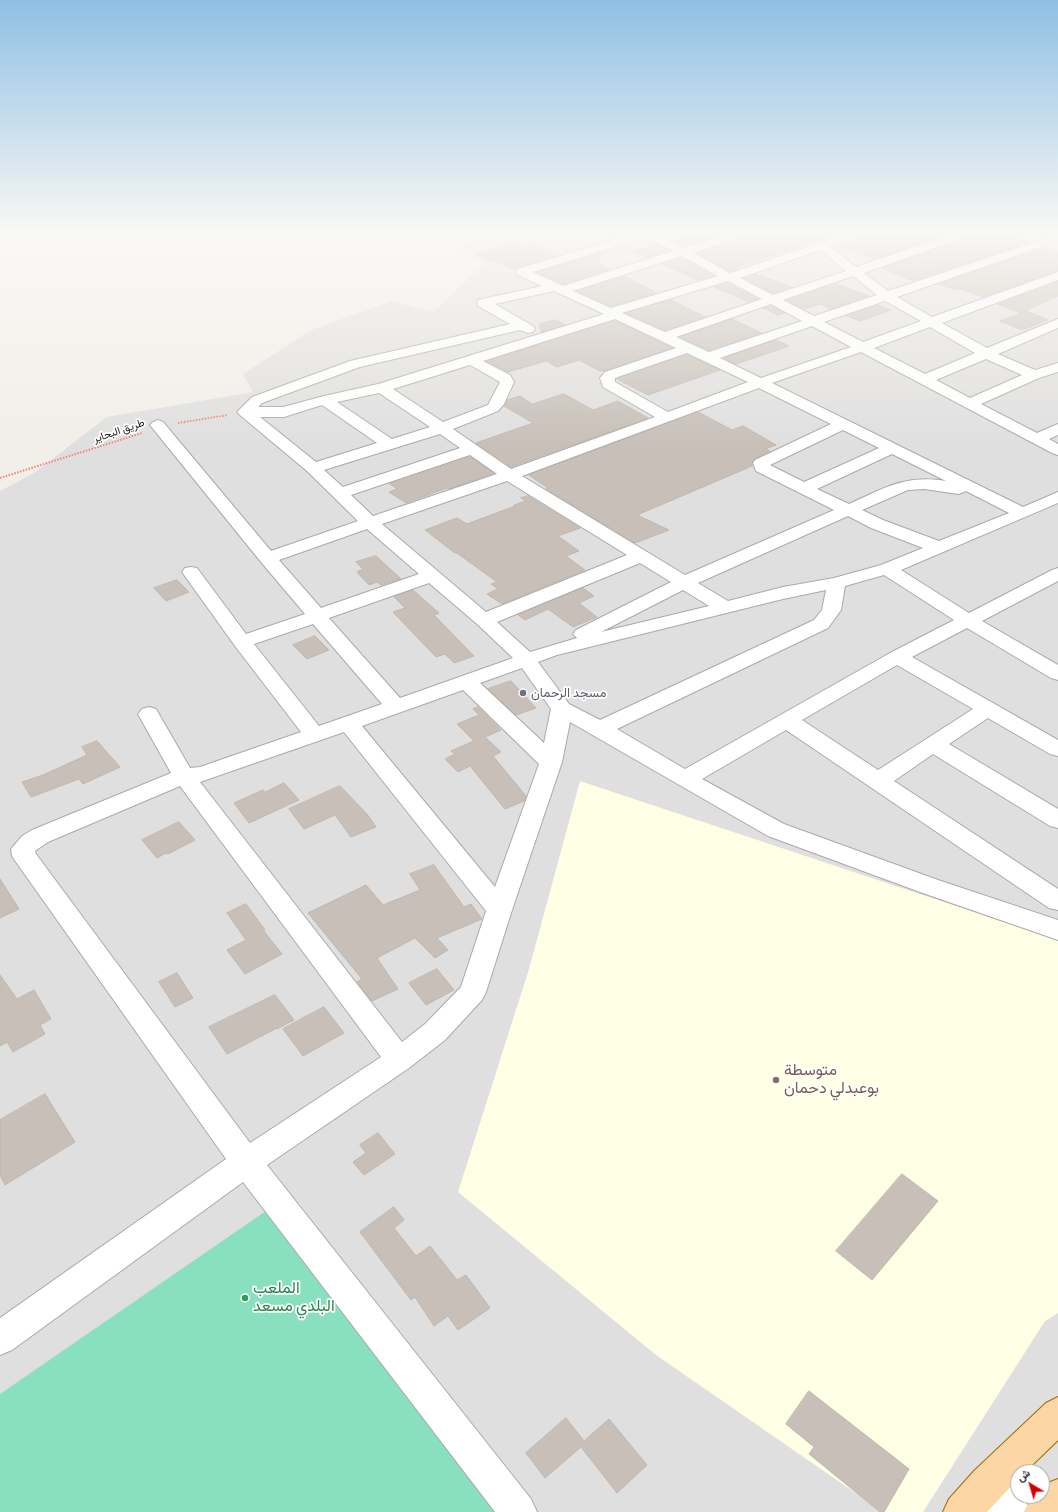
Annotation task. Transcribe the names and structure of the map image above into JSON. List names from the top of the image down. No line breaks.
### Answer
{"streets":{"path":["طريق البحاير"]},"places":["مسجد الرحمان","متوسطة بوعبدلي دحمان","الملعب البلدي مسعد"],"north":"top left"}
